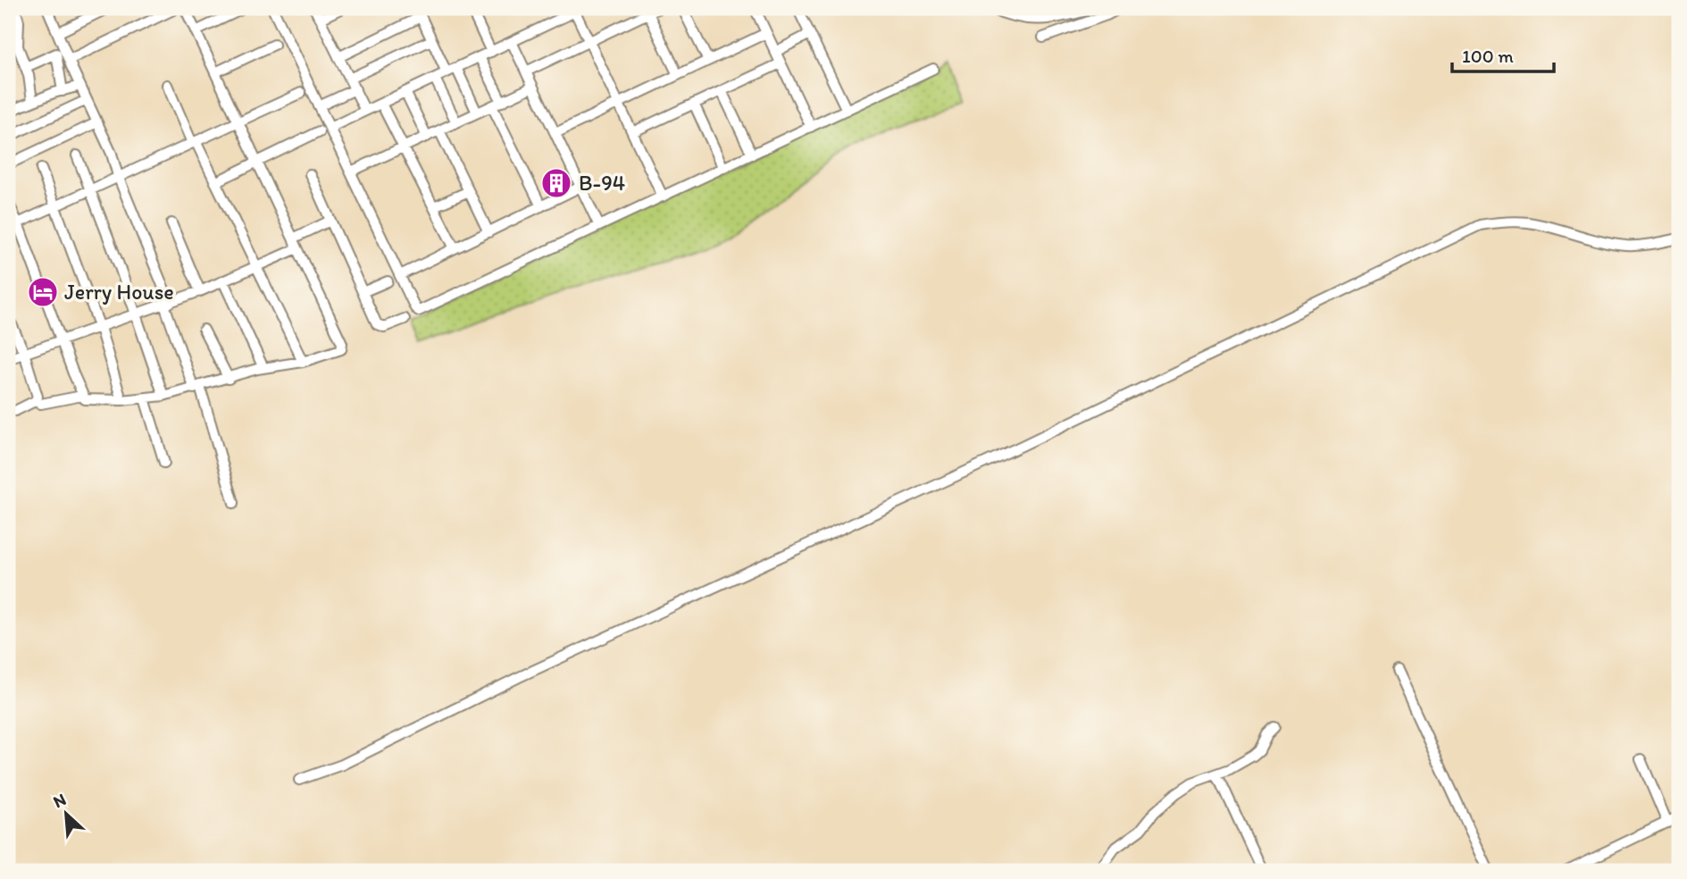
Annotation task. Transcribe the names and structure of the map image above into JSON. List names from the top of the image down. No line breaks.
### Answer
{"places":{"building":["B-94"],"hotel":["Jerry House"]},"scale_bar":"100 m","north":"top left"}
